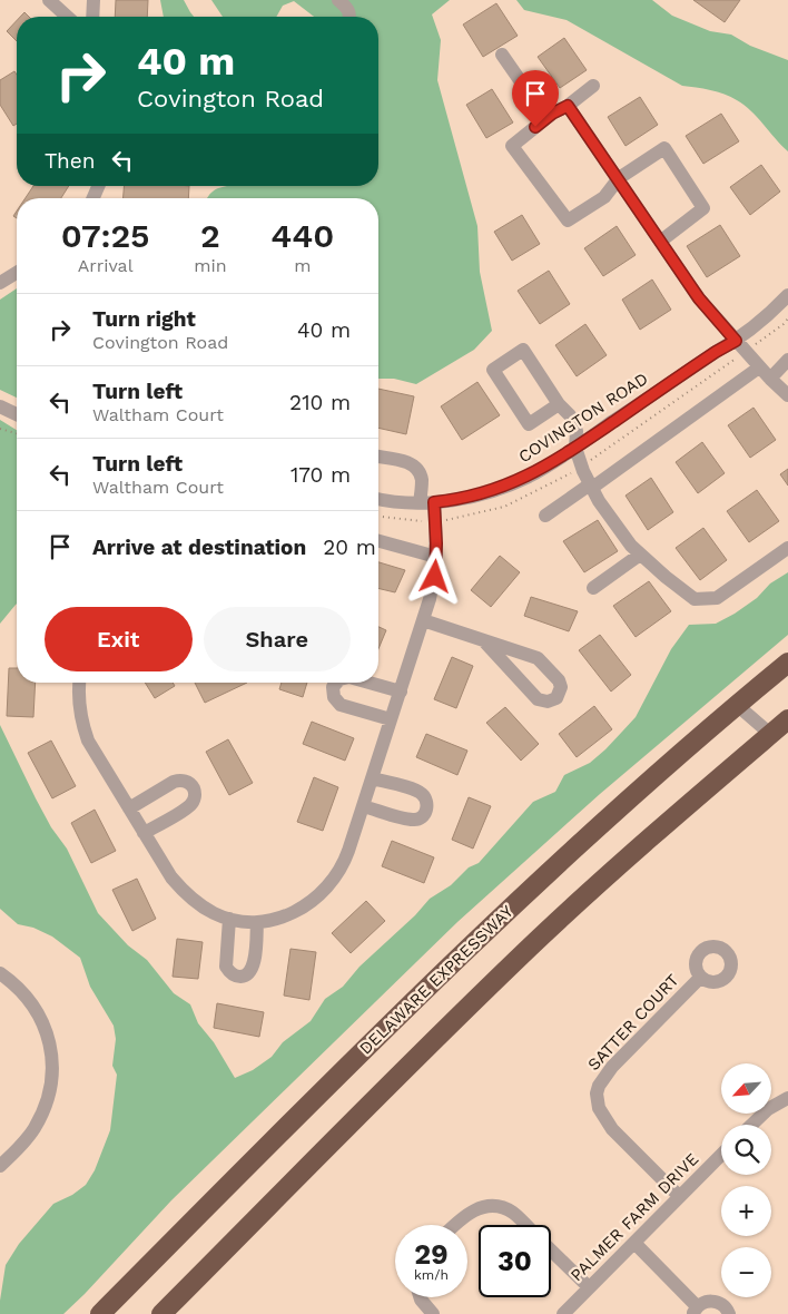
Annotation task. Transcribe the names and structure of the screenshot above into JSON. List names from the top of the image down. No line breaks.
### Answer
{"streets":{"highway":["DELAWARE EXPRESSWAY"],"street":["COVINGTON ROAD","SATTER COURT","PALMER FARM DRIVE"]},"crossings":[["SATTER COURT","PALMER FARM DRIVE"]],"north":"bottom left","page":{"turn":["40 m","Covington Road"],"then":"Then","eta":["07:25","Arrival","2","min","440","m"],"list":[{"name":"Turn right","note":"Covington Road","value":"40 m"},{"name":"Turn left","note":"Waltham Court","value":"210 m"},{"name":"Turn left","note":"Waltham Court","value":"170 m"},{"name":"Arrive at destination","value":"20 m"}],"buttons":["Exit","Share"],"map_buttons":["+","−"],"speed":"29 km/h","limit":"30"}}
